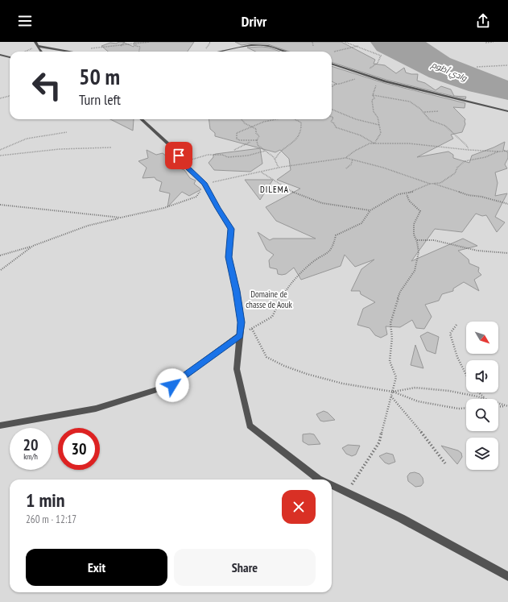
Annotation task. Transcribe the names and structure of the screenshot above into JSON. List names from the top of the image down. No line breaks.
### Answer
{"districts":["DILEMA"],"water":["وادي أظوم"],"parks":["Domaine de chasse de Aouk"],"north":"bottom right","page":{"header":"Drivr","turn":["50 m","Turn left"],"speed":"20 km/h","limit":"30","heading":["1 min","260 m · 12:17"],"buttons":["Exit","Share"]}}
